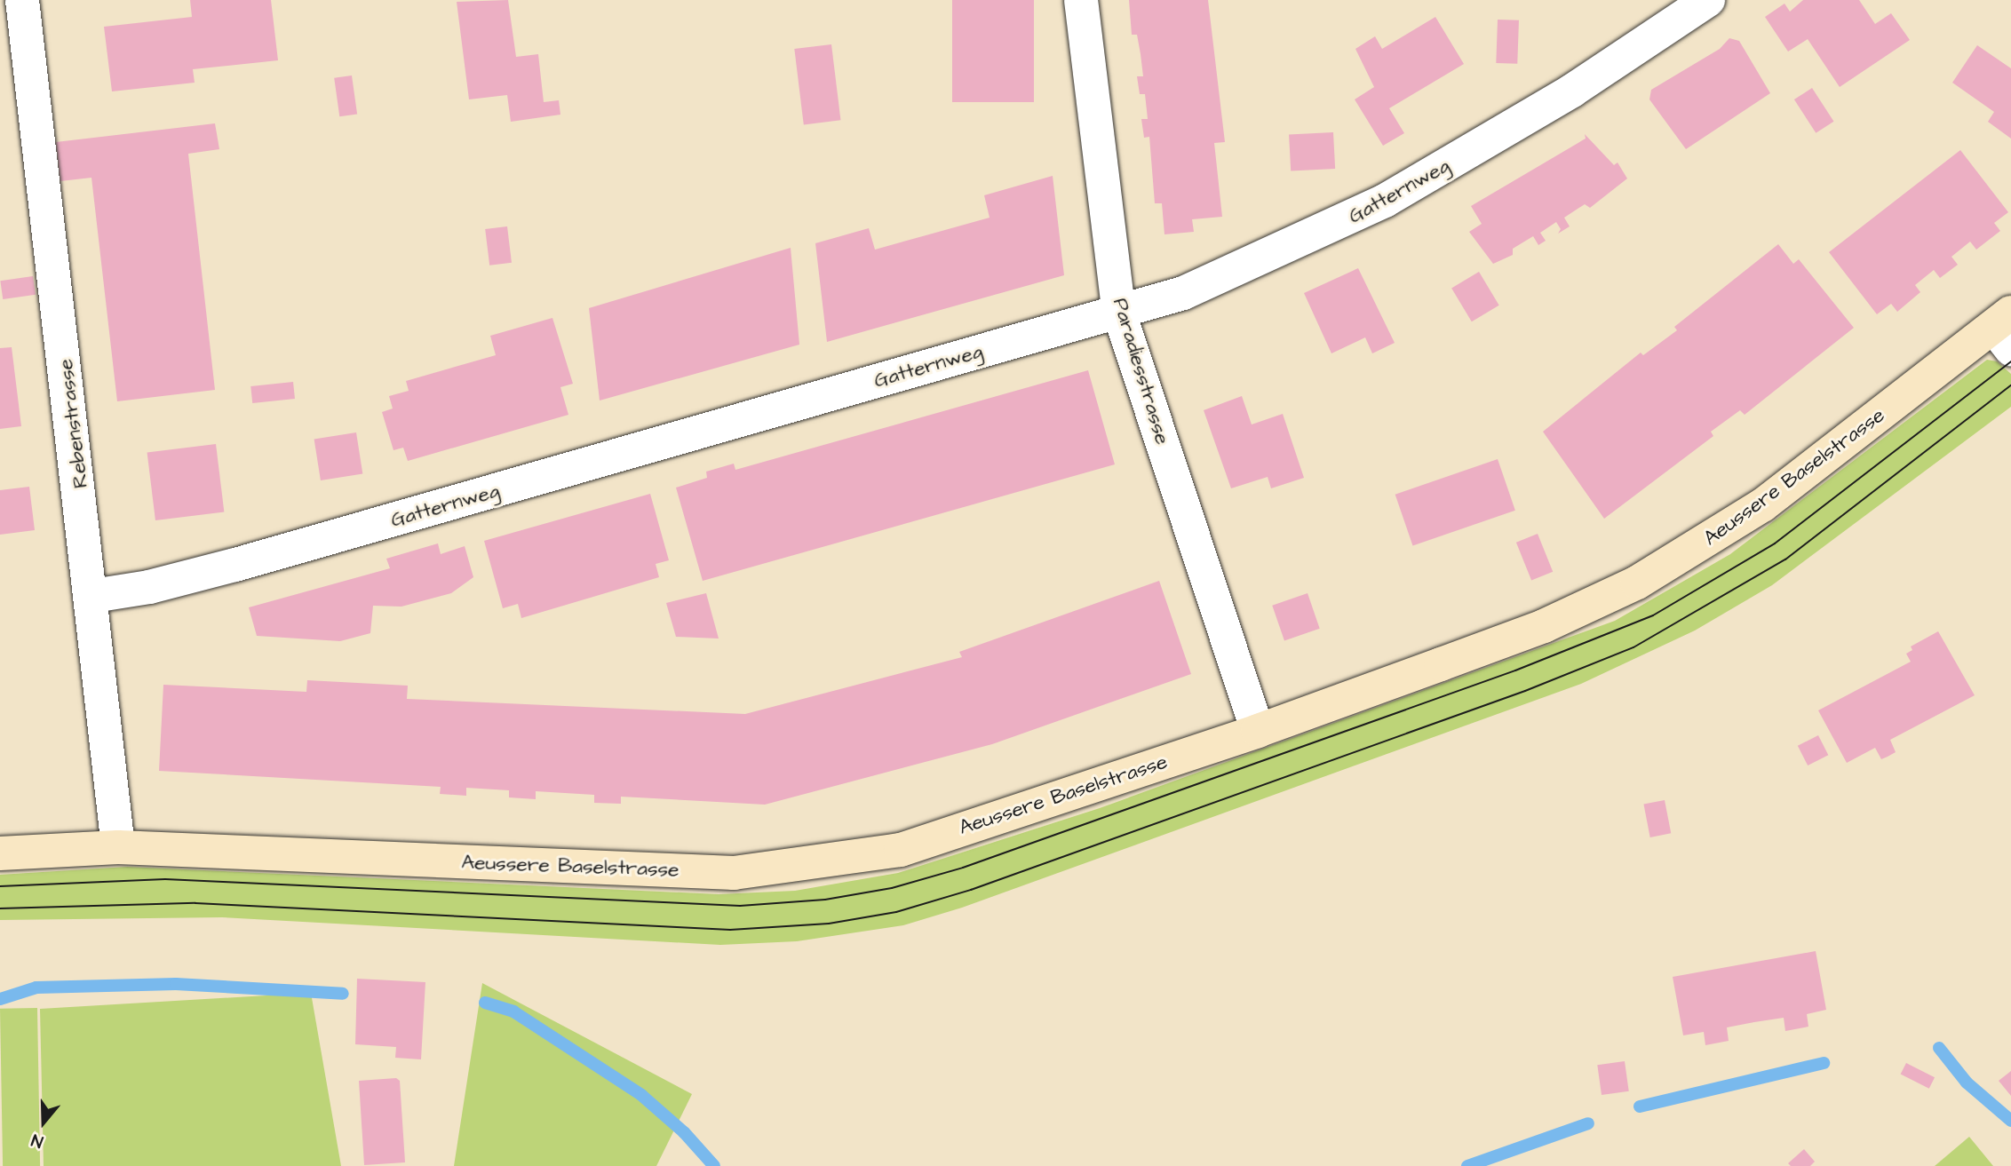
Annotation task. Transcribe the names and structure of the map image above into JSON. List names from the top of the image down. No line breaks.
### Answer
{"streets":{"main road":["Aeussere Baselstrasse"],"street":["Gatternweg","Paradiesstrasse","Rebenstrasse"]},"crossings":[["Gatternweg","Paradiesstrasse"],["Gatternweg","Rebenstrasse"],["Paradiesstrasse","Aeussere Baselstrasse"],["Rebenstrasse","Aeussere Baselstrasse"]],"north":"bottom"}
